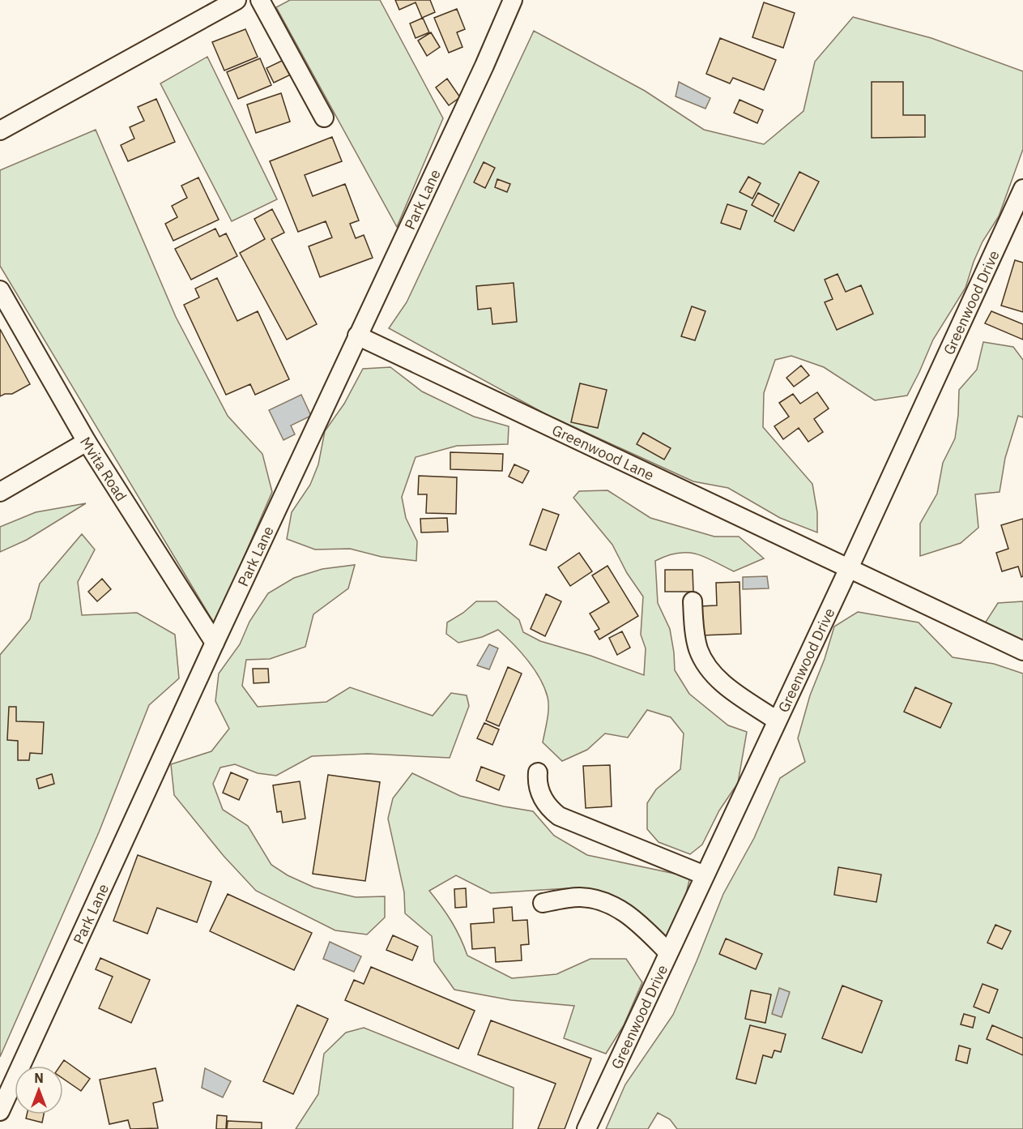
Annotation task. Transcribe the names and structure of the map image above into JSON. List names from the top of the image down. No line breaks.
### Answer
{"streets":{"street":["Park Lane","Greenwood Drive","Greenwood Lane","Mvita Road"]},"crossings":[["Park Lane","Greenwood Lane"],["Park Lane","Mvita Road"],["Greenwood Drive","Greenwood Lane"]],"north":"top"}
